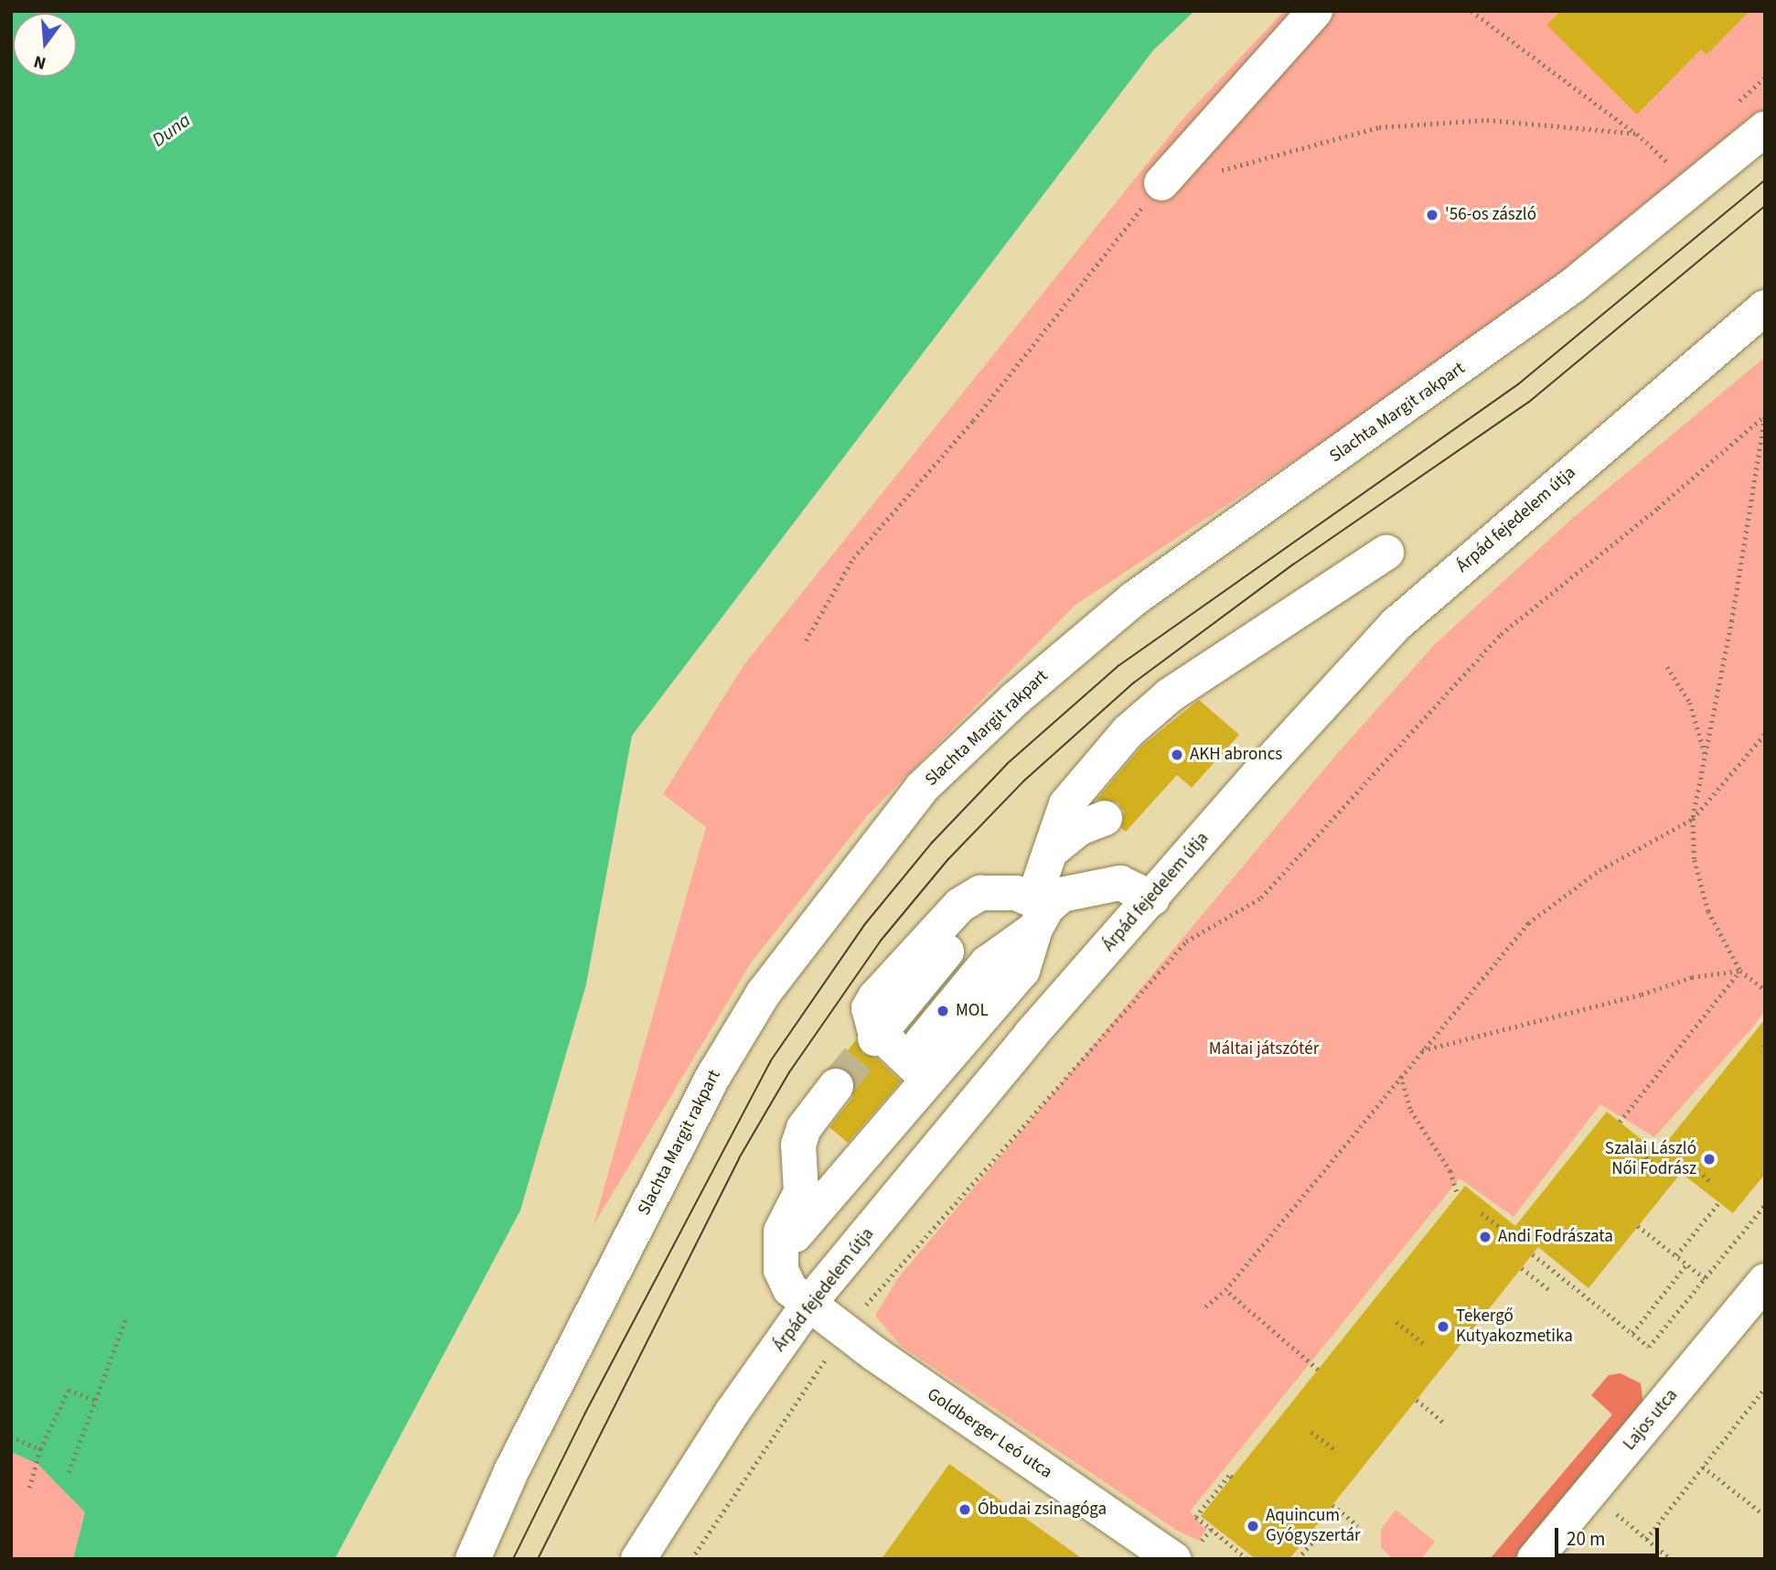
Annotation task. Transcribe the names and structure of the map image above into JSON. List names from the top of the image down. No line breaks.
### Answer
{"streets":{"street":["Slachta Margit rakpart","Árpád fejedelem útja","Lajos utca","Goldberger Leó utca"]},"crossings":[["Árpád fejedelem útja","Goldberger Leó utca"]],"water":["Duna"],"parks":["Máltai játszótér"],"places":["'56-os zászló","AKH abroncs","MOL","Szalai László Női Fodrász","Andi Fodrászata","Tekergő Kutyakozmetika","Óbudai zsinagóga","Aquincum Gyógyszertár"],"scale_bar":"20 m","north":"bottom"}
